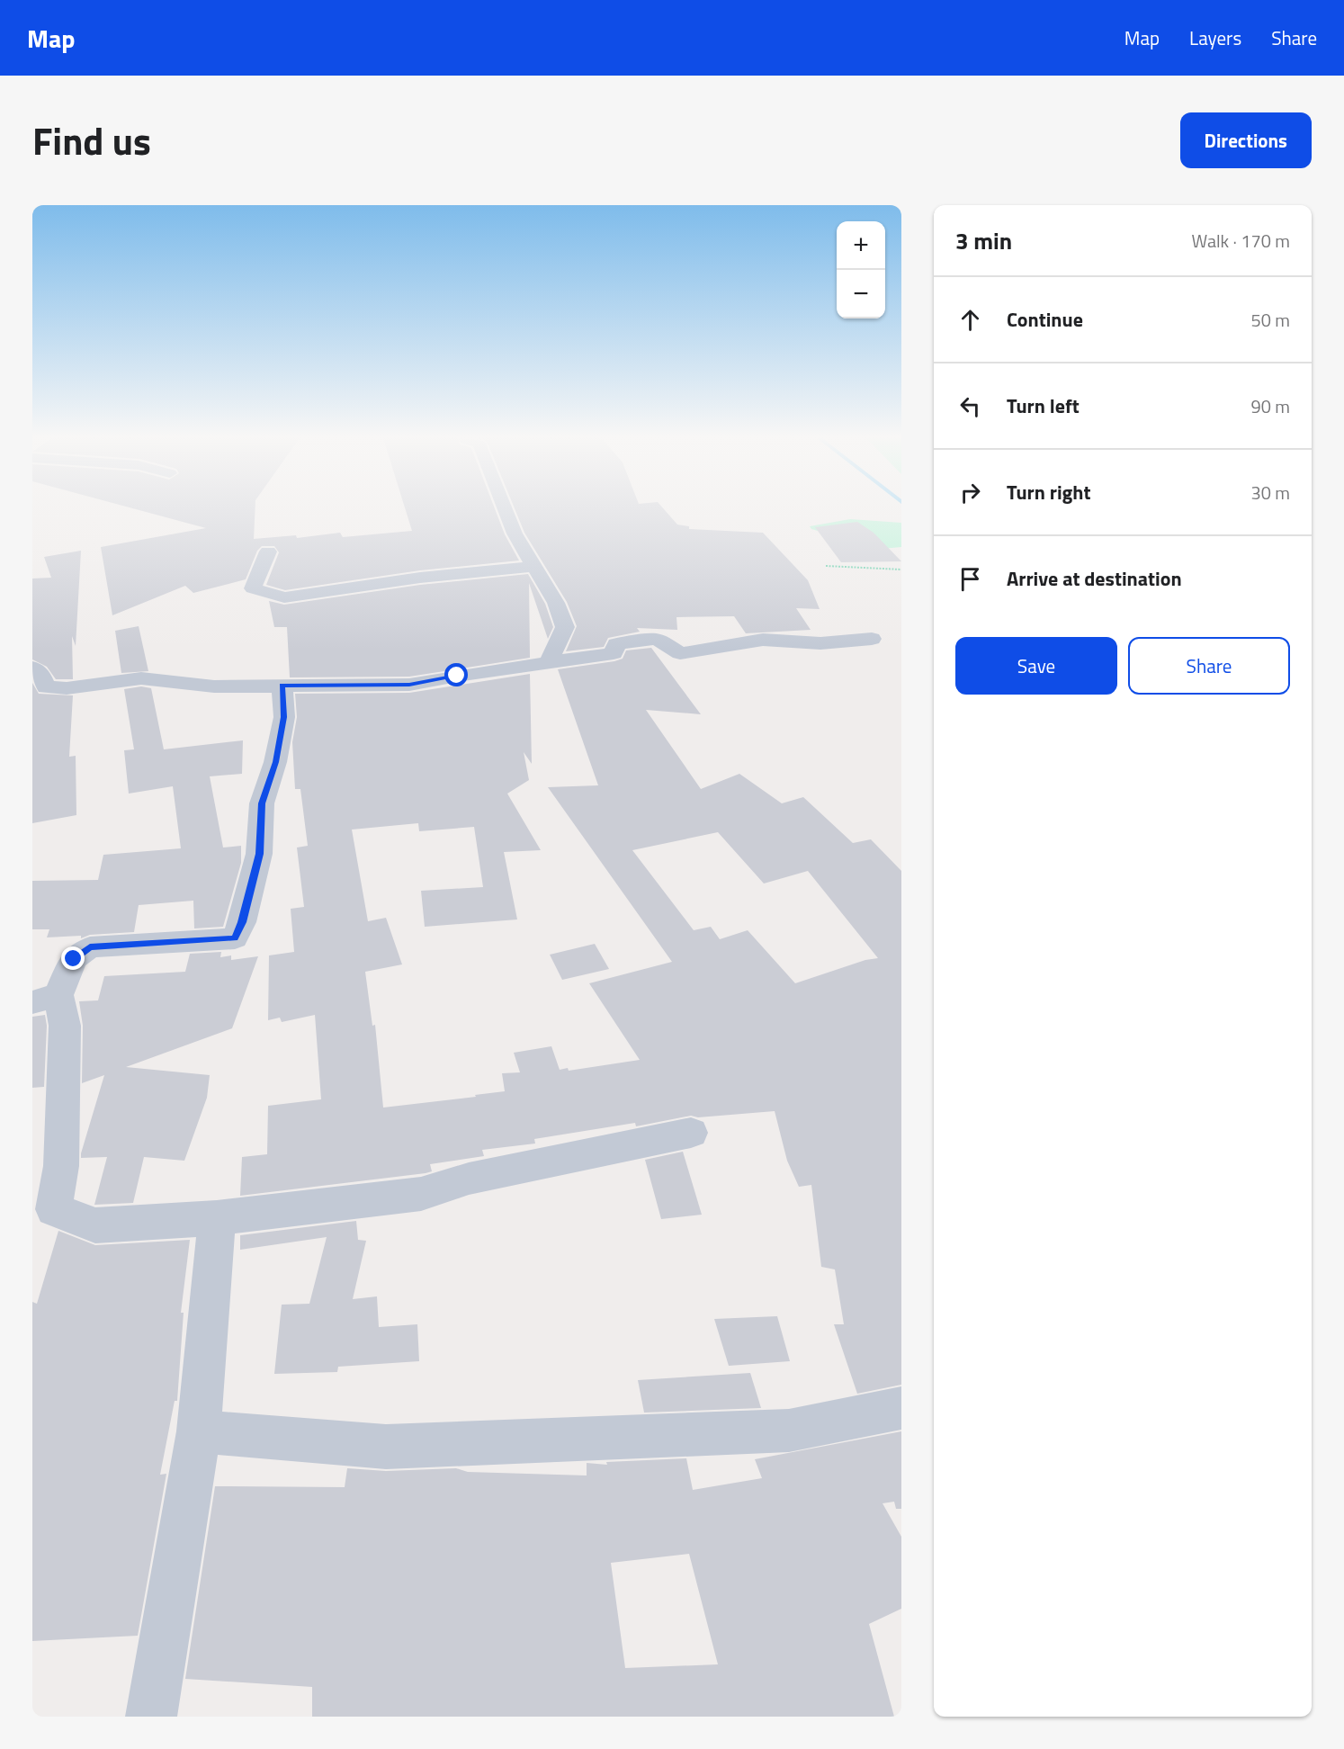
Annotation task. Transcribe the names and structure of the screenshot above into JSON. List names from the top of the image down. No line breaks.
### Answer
{"page":{"header":"Map","nav":["Map","Layers","Share"],"title":"Find us","buttons":["Directions",["Save","Share"]],"heading":["3 min","Walk · 170 m"],"map_buttons":["+","−"],"list":[["Continue","50 m"],["Turn left","90 m"],["Turn right","30 m"],"Arrive at destination"]}}
